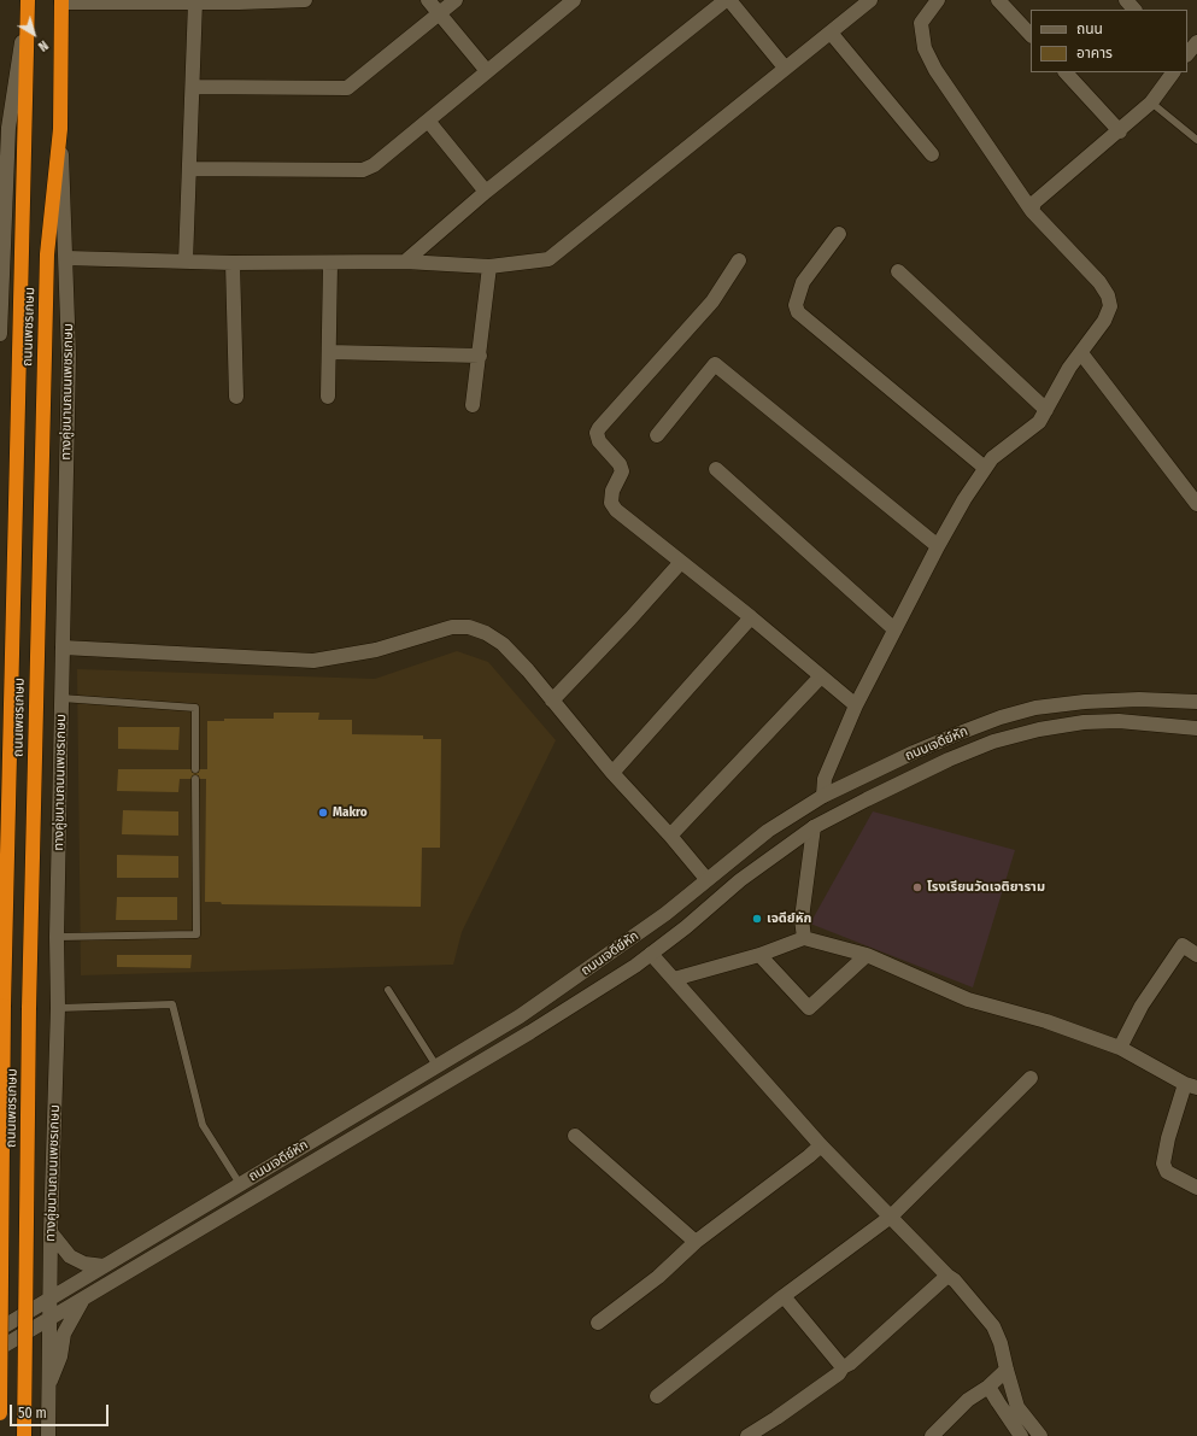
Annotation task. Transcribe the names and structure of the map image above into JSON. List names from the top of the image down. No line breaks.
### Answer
{"streets":{"highway":["ถนนเพชรเกษม"],"street":["ทางคู่ขนานถนนเพชรเกษม","ถนนเจดีย์หัก"]},"crossings":[["ถนนเพชรเกษม","ทางคู่ขนานถนนเพชรเกษม"],["ทางคู่ขนานถนนเพชรเกษม","ถนนเจดีย์หัก"]],"places":["Makro","โรงเรียนวัดเจติยาราม","เจดีย์หัก"],"legend":["ถนน","อาคาร"],"scale_bar":"50 m","north":"bottom right"}
